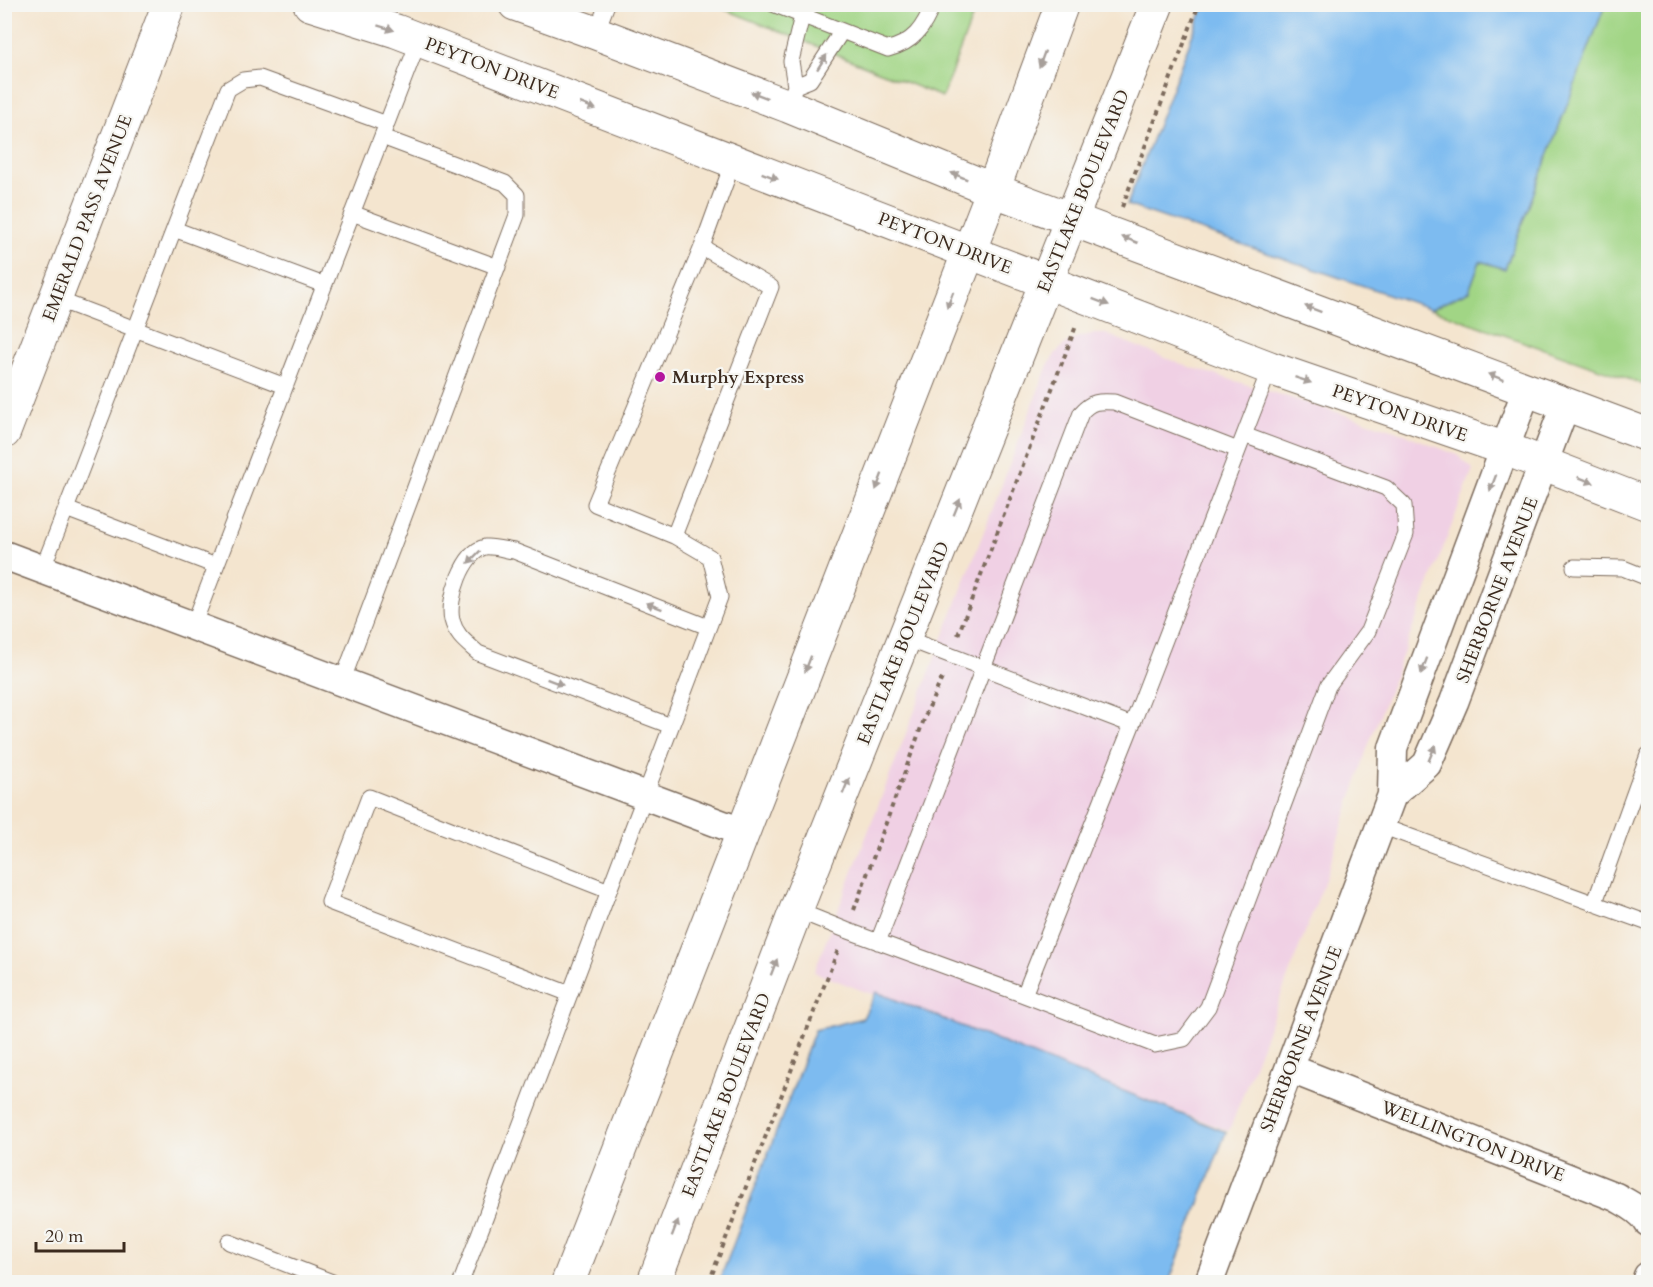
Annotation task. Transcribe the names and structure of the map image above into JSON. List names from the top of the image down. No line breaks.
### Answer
{"streets":{"street":["PEYTON DRIVE","EASTLAKE BOULEVARD","EMERALD PASS AVENUE","SHERBORNE AVENUE","WELLINGTON DRIVE"]},"crossings":[["PEYTON DRIVE","EASTLAKE BOULEVARD"],["PEYTON DRIVE","SHERBORNE AVENUE"],["SHERBORNE AVENUE","WELLINGTON DRIVE"]],"places":["Murphy Express"],"scale_bar":"20 m"}
